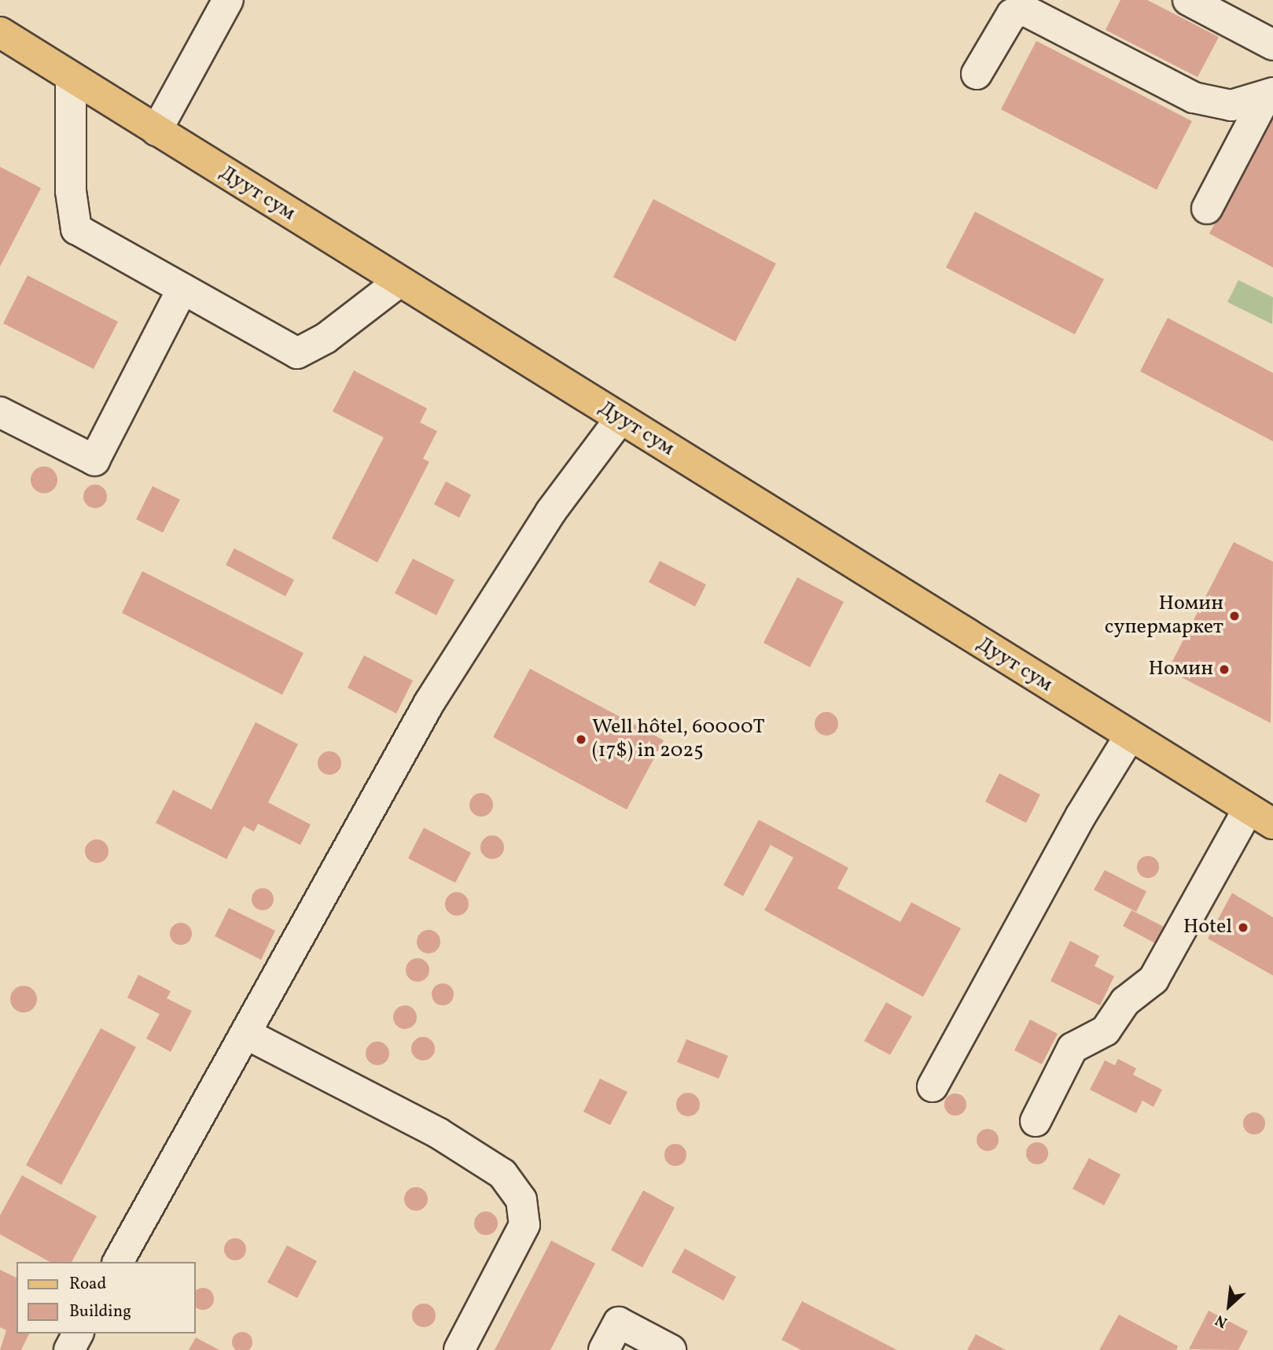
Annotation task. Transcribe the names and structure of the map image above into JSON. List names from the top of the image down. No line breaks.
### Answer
{"streets":{"main road":["Дуут сум"]},"places":["Номин супермаркет","Номин","Well hôtel, 60000T (17$) in 2025","Hotel"],"legend":["Road","Building"],"north":"bottom left"}
